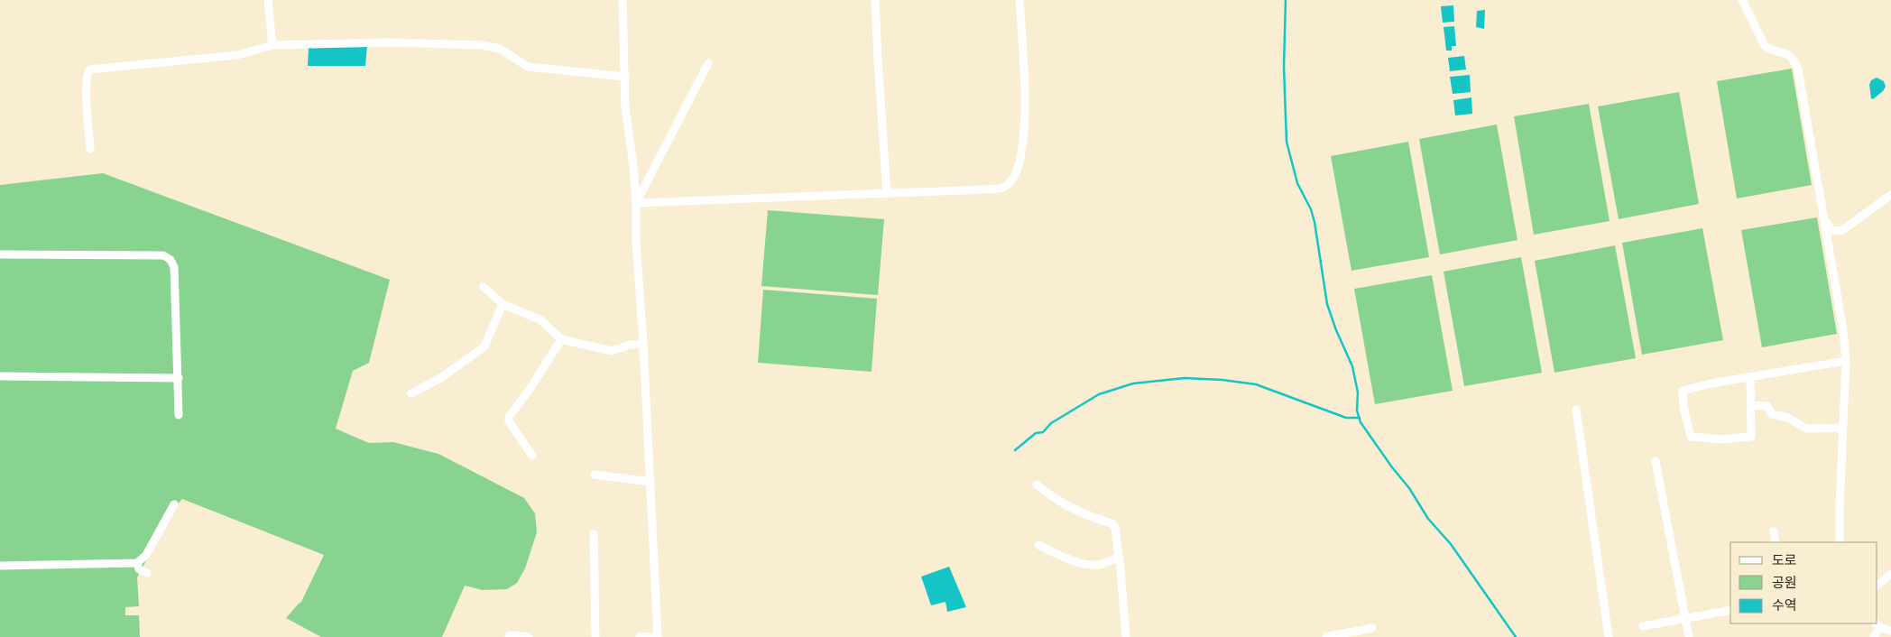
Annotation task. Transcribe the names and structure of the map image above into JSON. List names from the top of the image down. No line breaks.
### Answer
{"legend":["도로","공원","수역"]}
